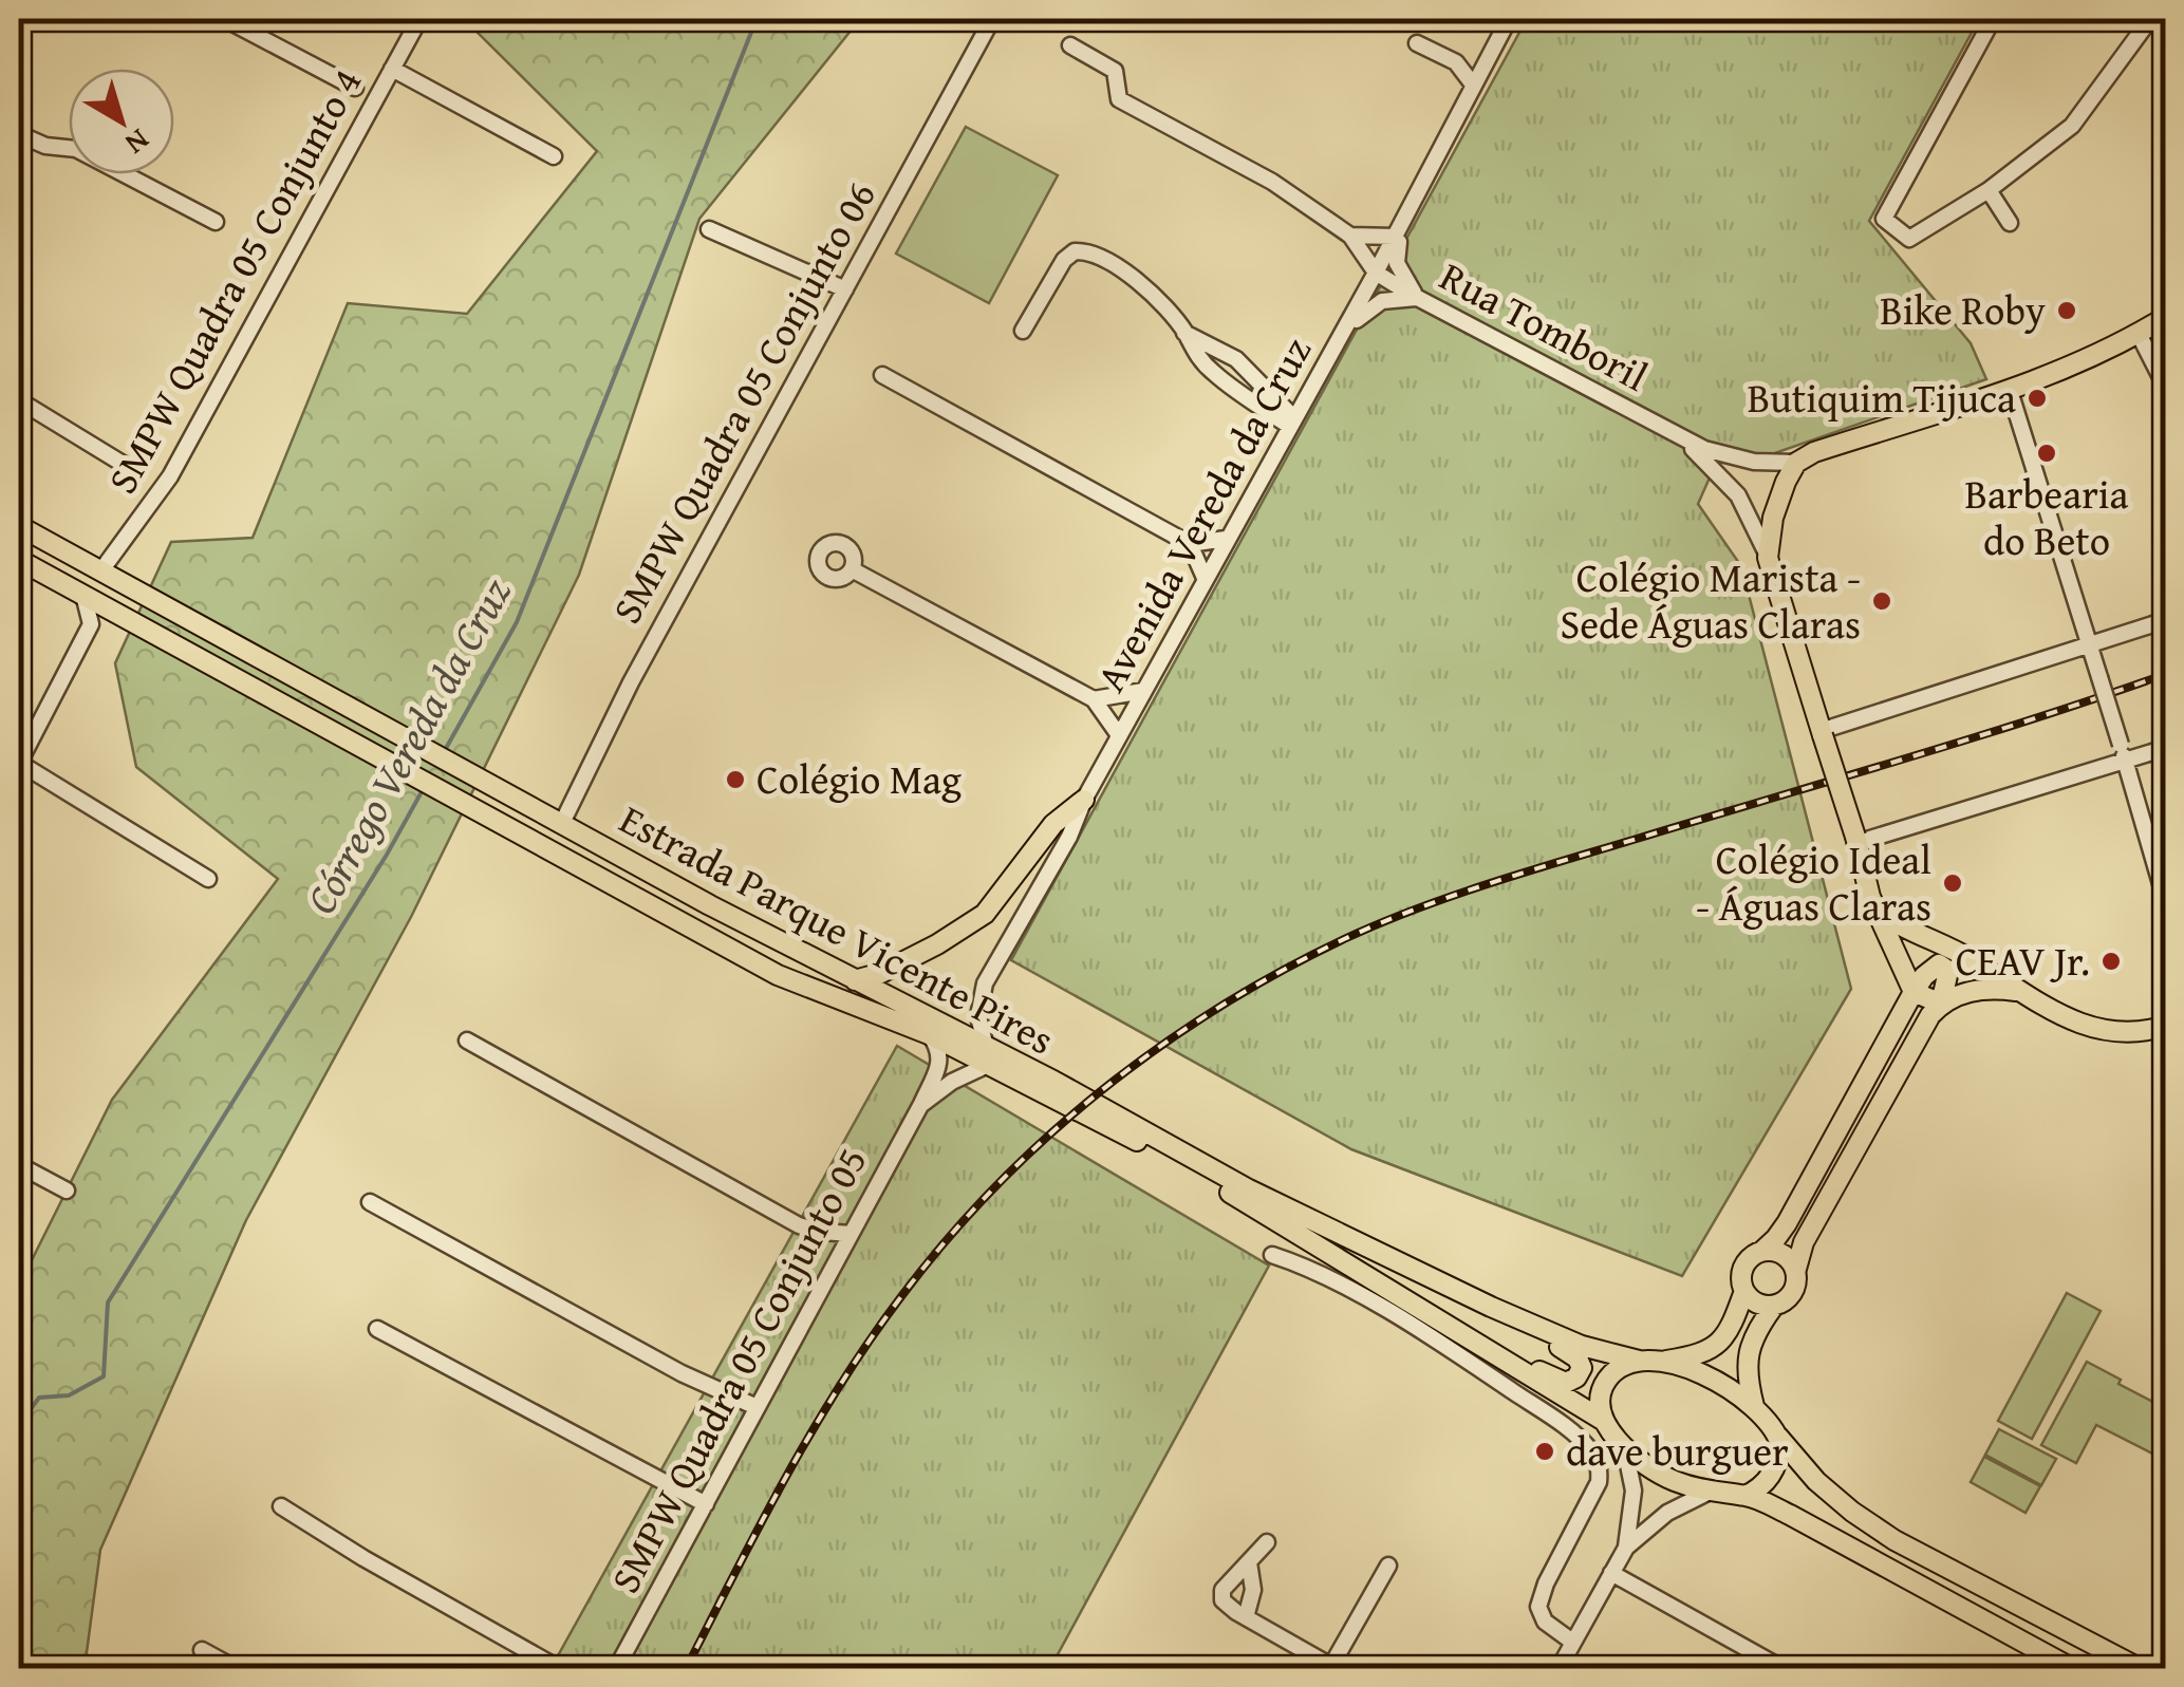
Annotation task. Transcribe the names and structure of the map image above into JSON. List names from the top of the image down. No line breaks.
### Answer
{"streets":{"main road":["Rua Tomboril","Estrada Parque Vicente Pires"],"street":["SMPW Quadra 05 Conjunto 4","SMPW Quadra 05 Conjunto 06","Avenida Vereda da Cruz","SMPW Quadra 05 Conjunto 05"]},"crossings":[["SMPW Quadra 05 Conjunto 4","Estrada Parque Vicente Pires"],["Rua Tomboril","Avenida Vereda da Cruz"],["SMPW Quadra 05 Conjunto 06","Estrada Parque Vicente Pires"],["Avenida Vereda da Cruz","Estrada Parque Vicente Pires"],["Avenida Vereda da Cruz","SMPW Quadra 05 Conjunto 05"],["Estrada Parque Vicente Pires","SMPW Quadra 05 Conjunto 05"]],"water":["Córrego Vereda da Cruz"],"places":["Bike Roby","Butiquim Tijuca","Barbearia do Beto","Colégio Marista - Sede Águas Claras","Colégio Mag","Colégio Ideal - Águas Claras","CEAV Jr.","dave burguer"],"north":"bottom right"}
